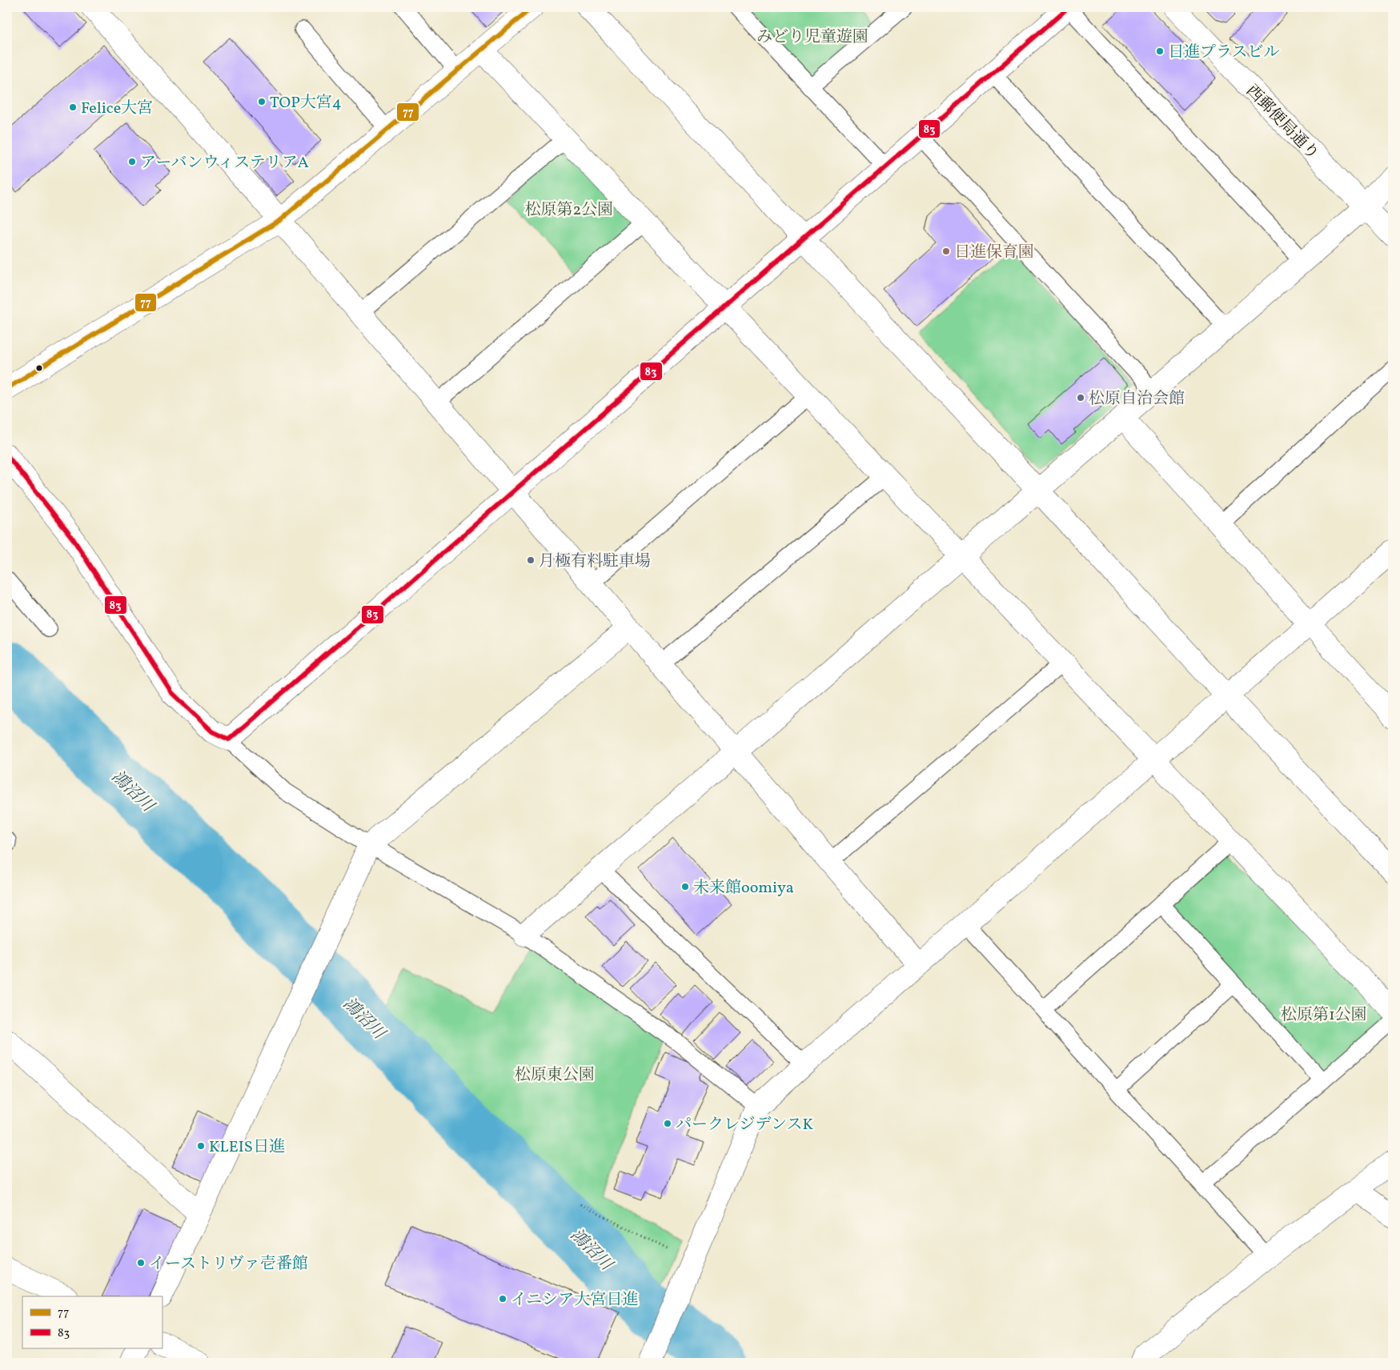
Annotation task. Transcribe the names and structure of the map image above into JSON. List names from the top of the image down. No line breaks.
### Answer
{"streets":{"street":["西郵便局通り"]},"water":["鴻沼川"],"parks":["みどり児童遊園","松原第2公園","松原第1公園","松原東公園"],"places":["日進プラスビル","TOP大宮4","Felice大宮","アーバンウィステリアA","日進保育園","松原自治会館","月極有料駐車場","未来館oomiya","パークレジデンスK","KLEIS日進","イーストリヴァ壱番館","イニシア大宮日進"],"lines":["transit line 77","transit line 83"],"legend":["77","83"]}
